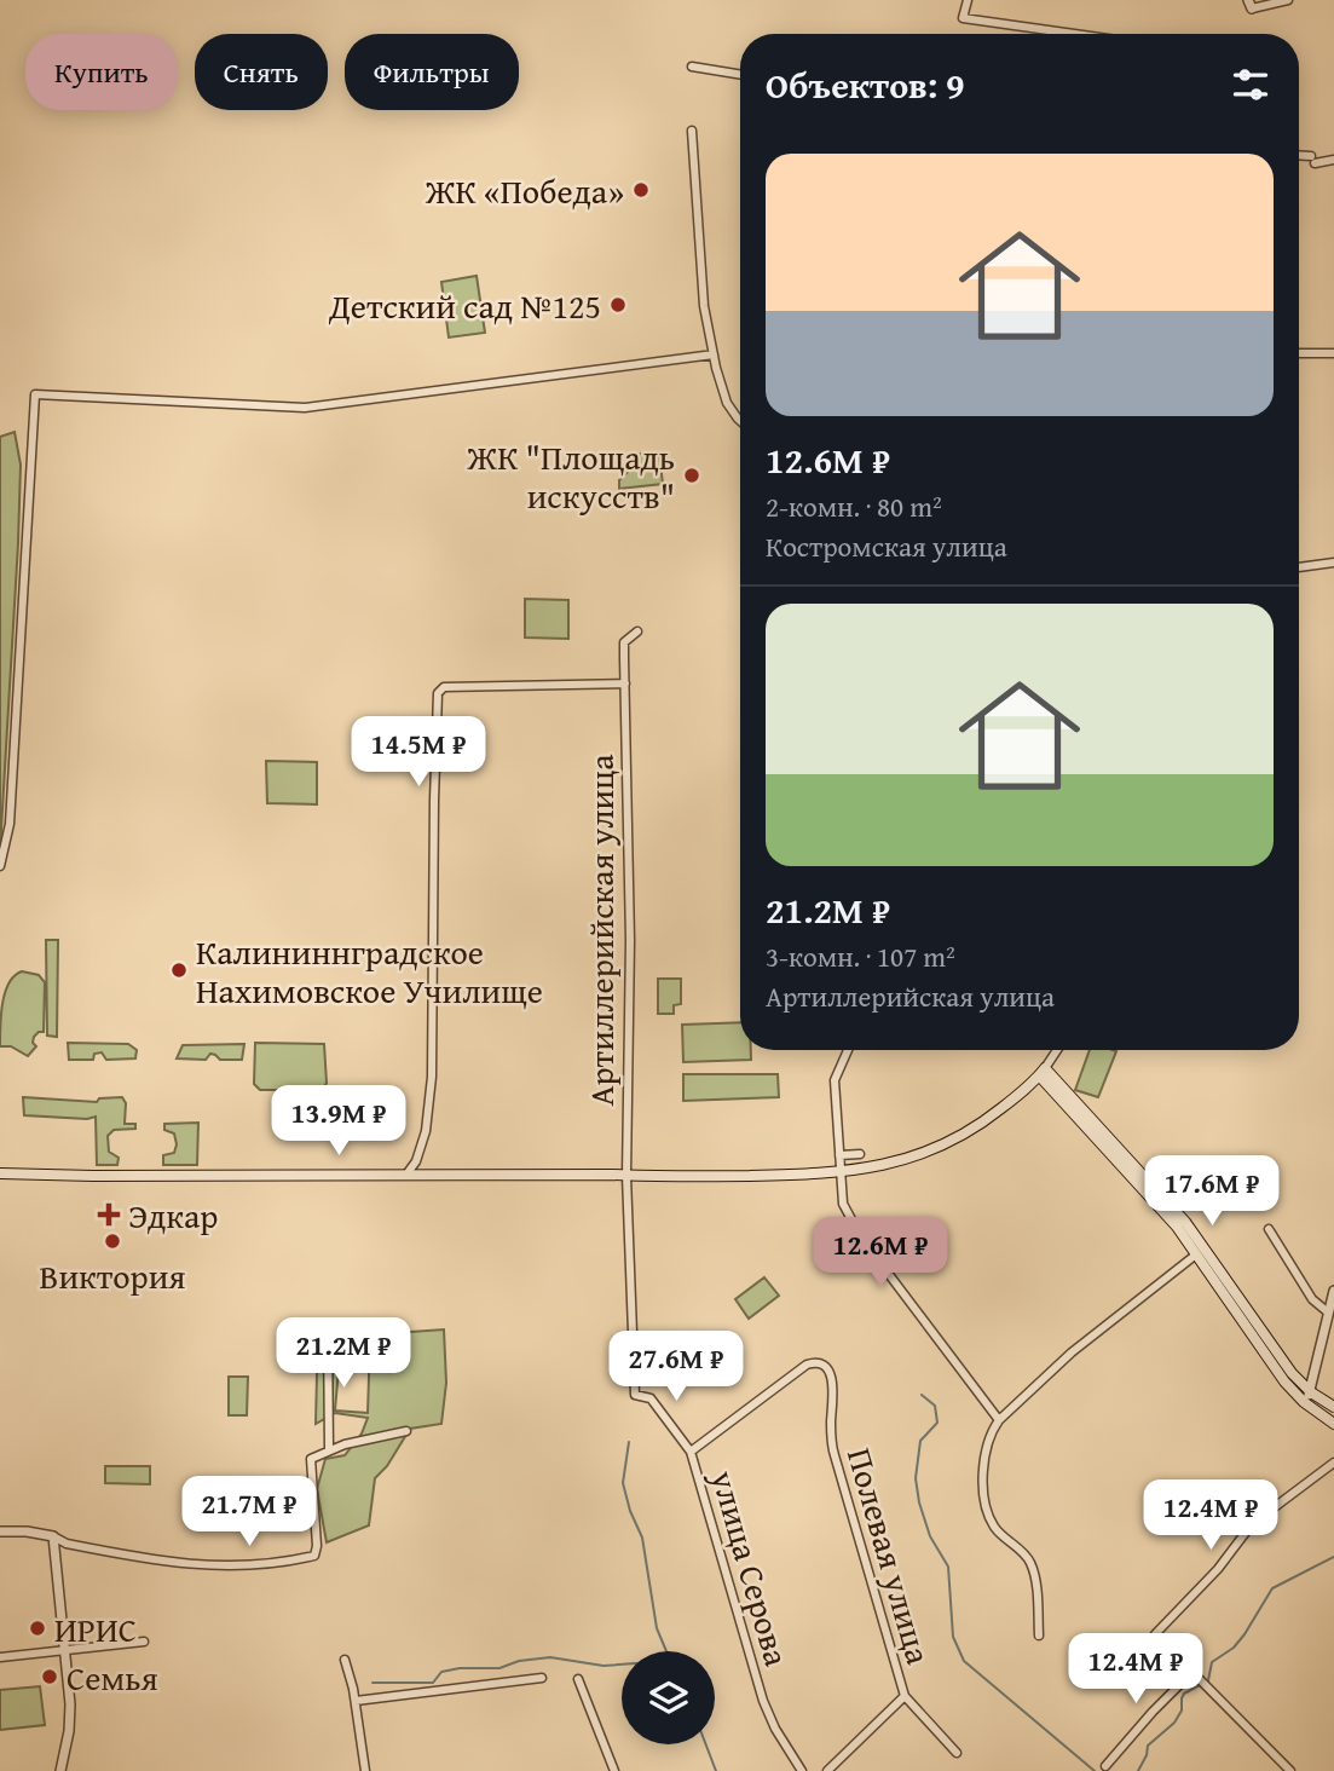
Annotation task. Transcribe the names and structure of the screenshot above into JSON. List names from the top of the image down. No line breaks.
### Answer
{"streets":{"street":["Артиллерийская улица","Полевая улица","улица Серова"]},"crossings":[["Артиллерийская улица","улица Серова"],["Полевая улица","улица Серова"]],"places":{"other":["ЖК «Победа»","Детский сад №125","ЖК \"Площадь искусств\"","Калининнградское Нахимовское Училище","Виктория","ИРИС","Семья"],"health":["Эдкар"]},"page":{"chip":["Купить","Снять","Фильтры"],"heading":"Объектов: 9","list":[{"name":"12.6M ₽","note":"2-комн. · 80 m² · Костромская улица"},{"name":"21.2M ₽","note":"3-комн. · 107 m² · Артиллерийская улица"}],"price":["14.5M ₽","13.9M ₽","17.6M ₽","12.6M ₽","21.2M ₽","27.6M ₽","21.7M ₽","12.4M ₽","12.4M ₽"]}}
